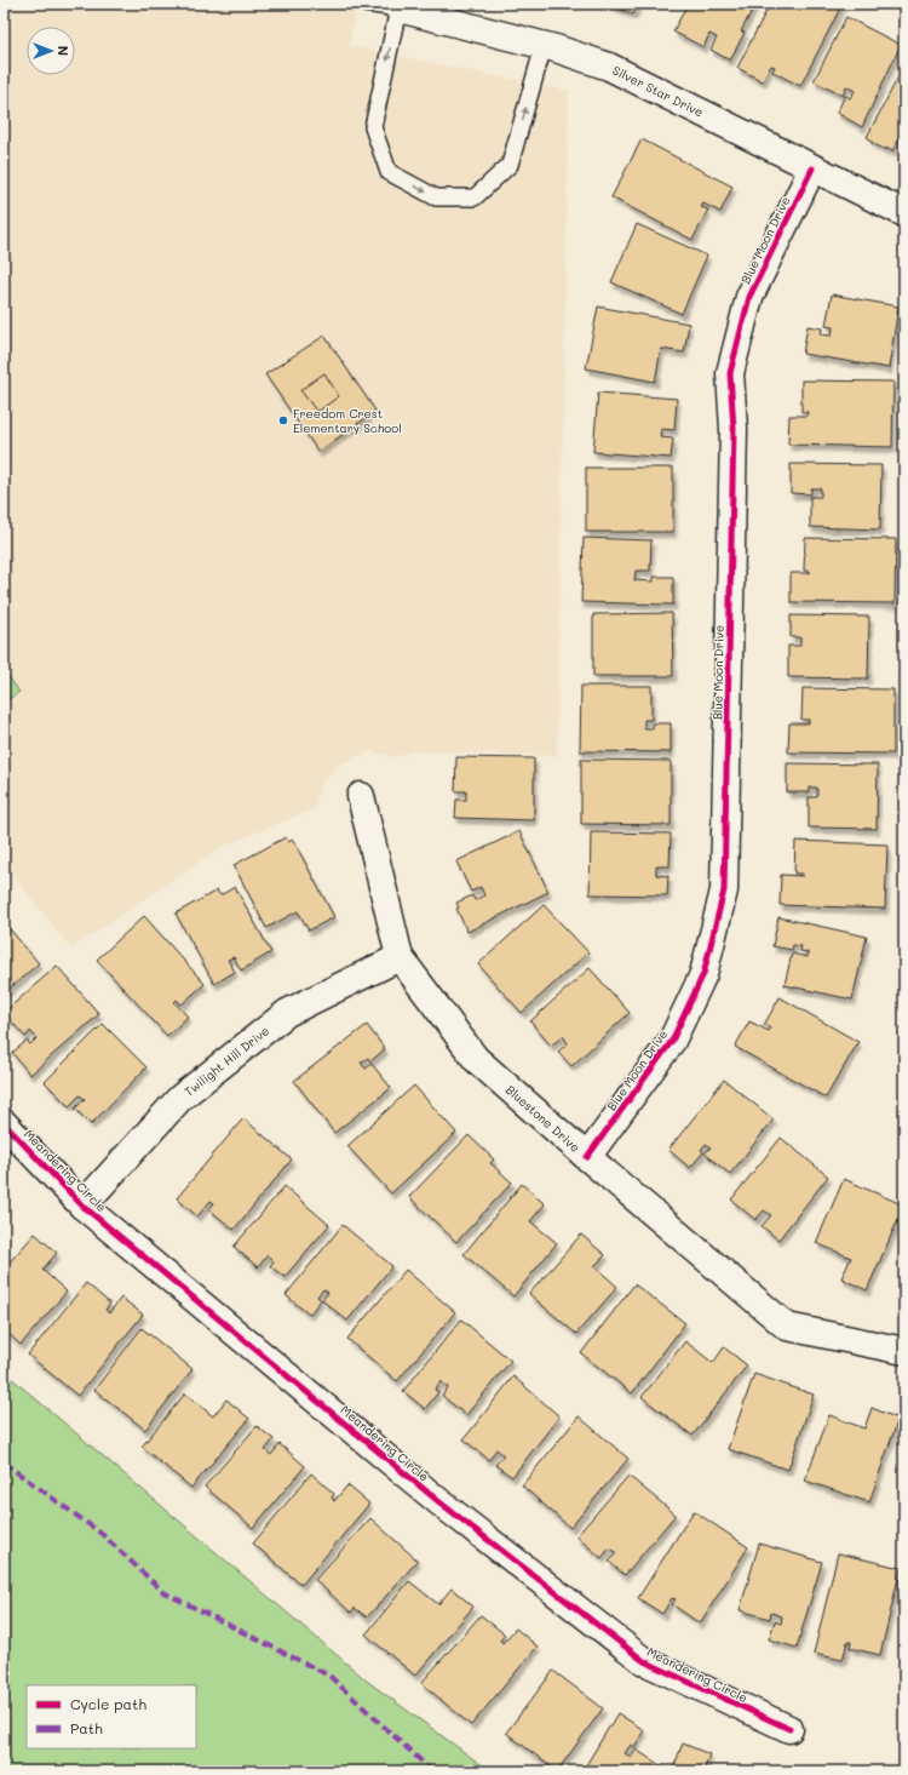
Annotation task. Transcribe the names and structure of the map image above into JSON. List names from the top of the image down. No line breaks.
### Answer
{"streets":{"street":["Silver Star Drive","Blue Moon Drive","Twilight Hill Drive","Bluestone Drive","Meandering Circle"]},"crossings":[["Silver Star Drive","Blue Moon Drive"],["Blue Moon Drive","Bluestone Drive"],["Twilight Hill Drive","Bluestone Drive"],["Twilight Hill Drive","Meandering Circle"]],"places":["Freedom Crest Elementary School"],"legend":["Cycle path","Path"],"north":"right"}
